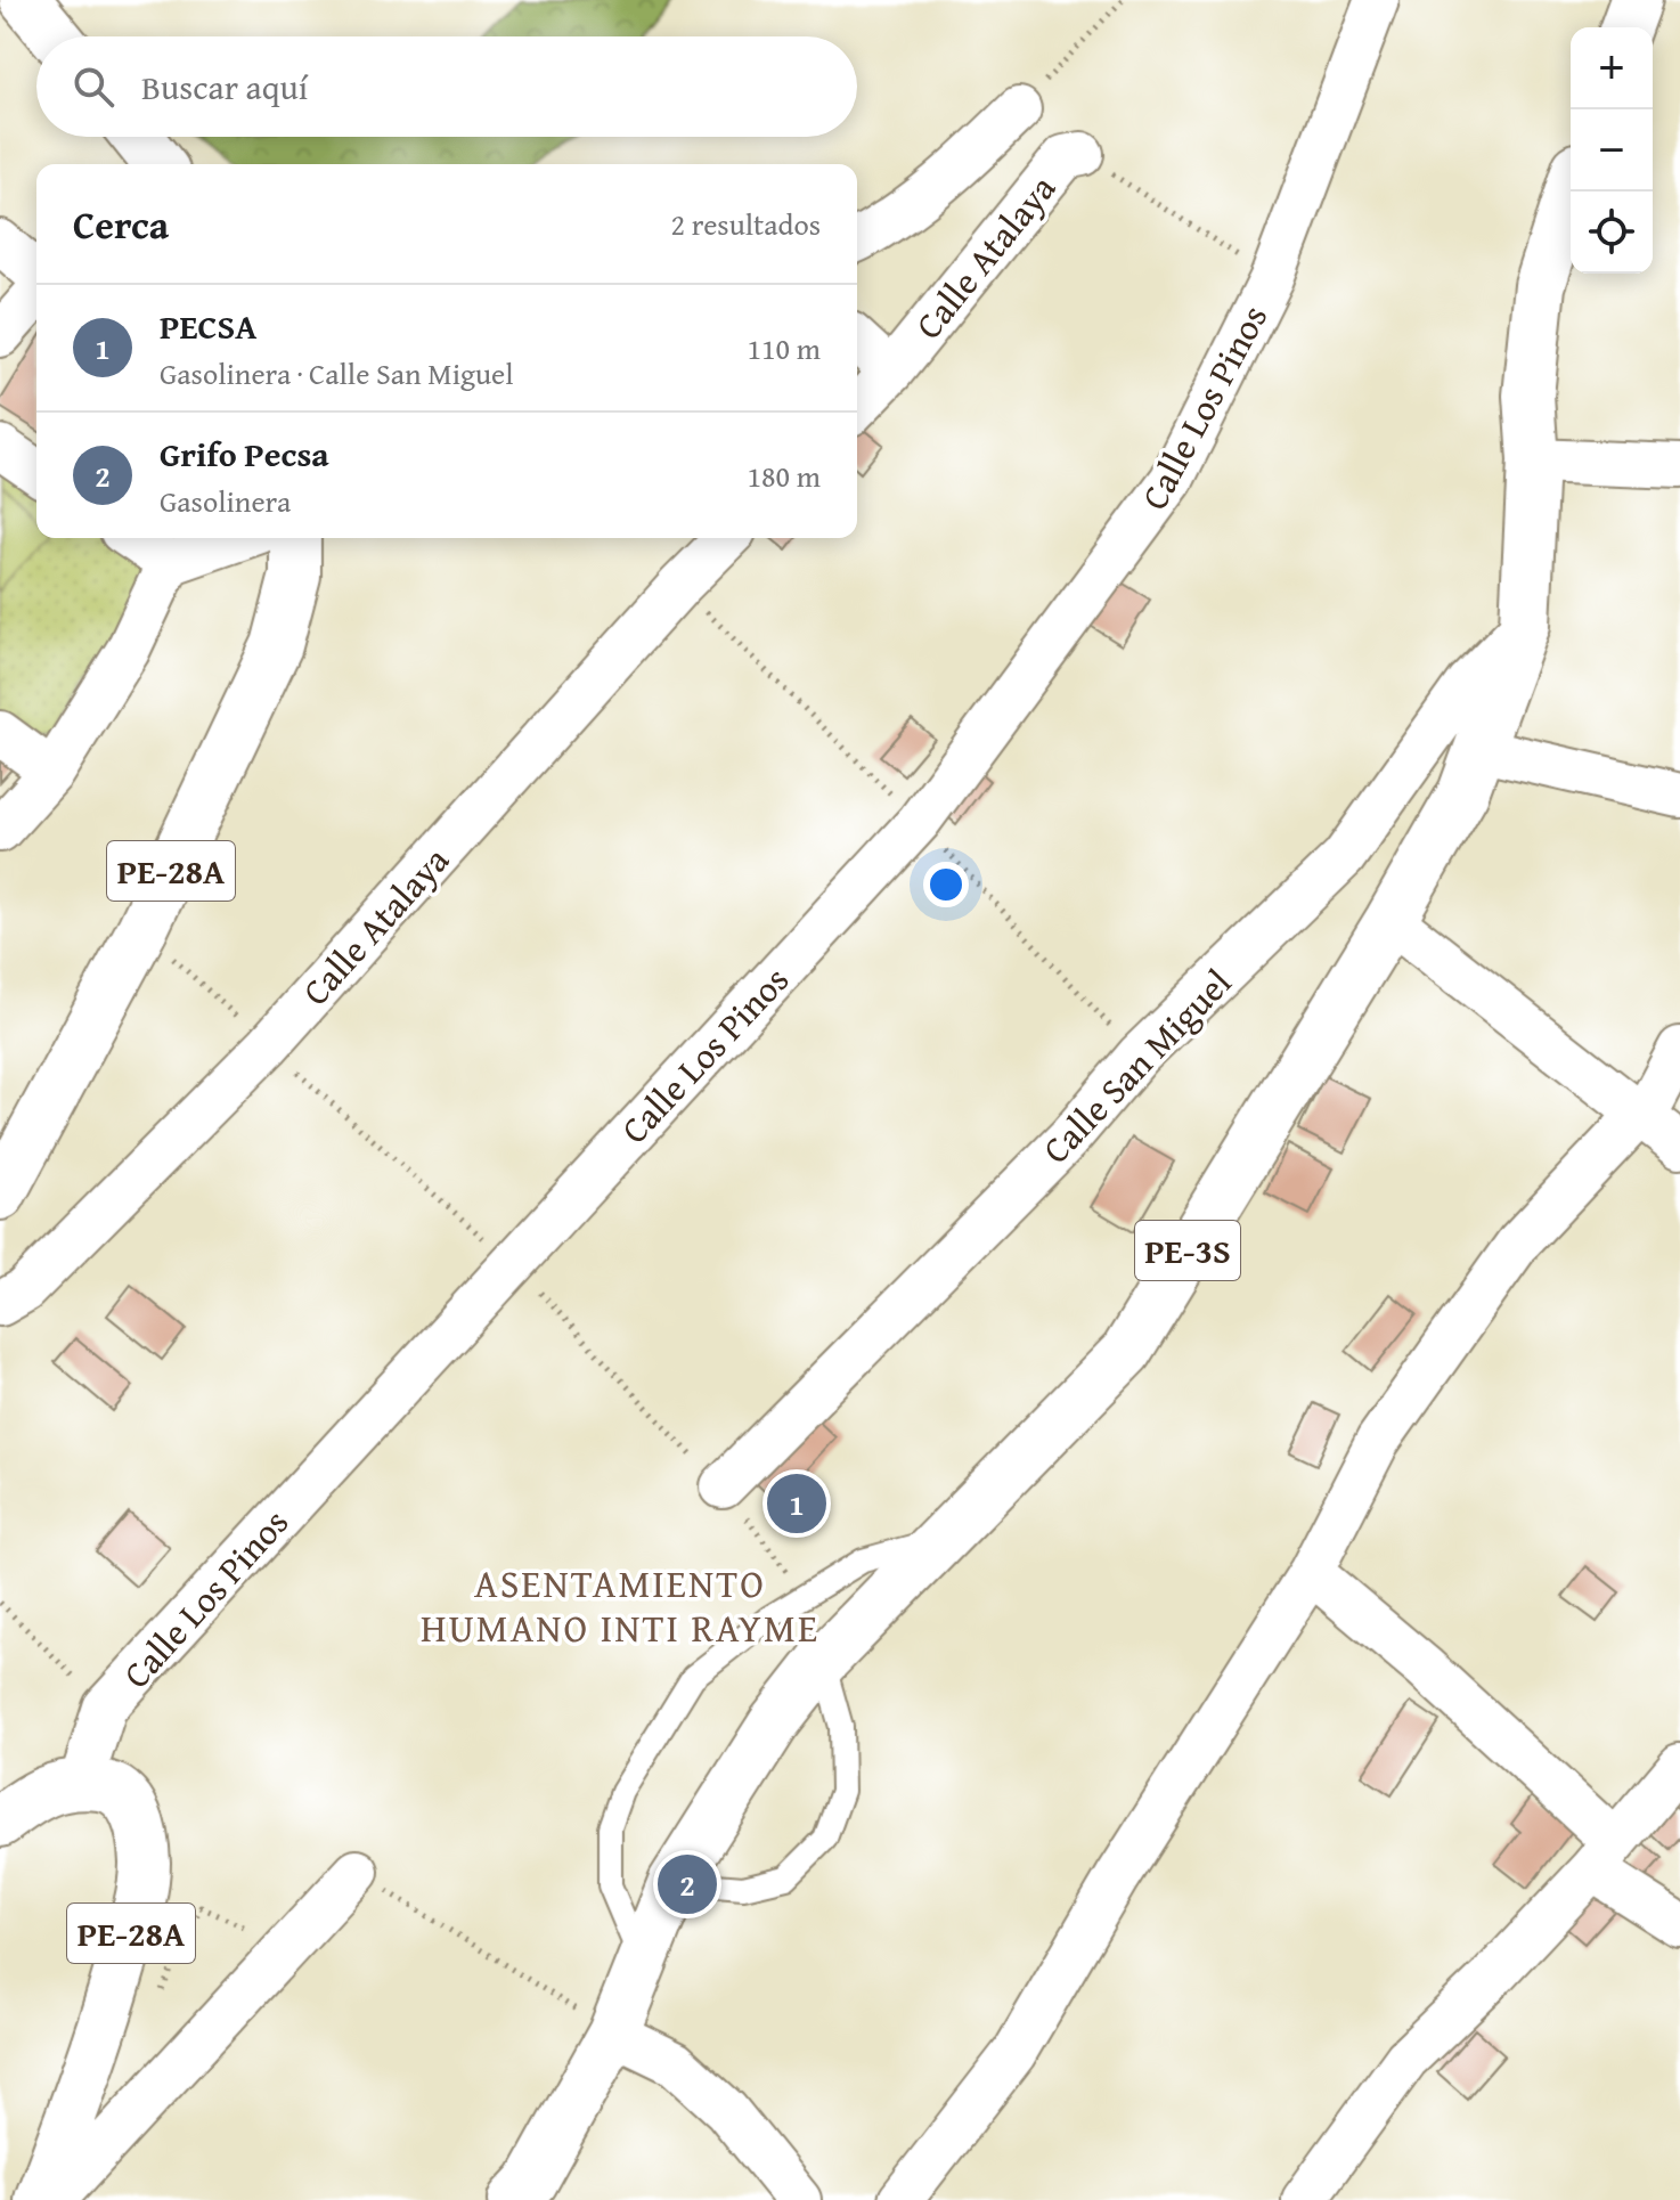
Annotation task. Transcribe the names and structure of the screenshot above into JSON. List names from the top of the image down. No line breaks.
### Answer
{"streets":{"highway":["PE-28A","PE-3S"],"street":["Calle Atalaya","Calle Los Pinos","Calle San Miguel"]},"crossings":[["Calle Atalaya","Calle Los Pinos"],["Calle Los Pinos","PE-28A"],["Calle San Miguel","PE-3S"]],"districts":["ASENTAMIENTO HUMANO INTI RAYME"],"page":{"map_buttons":["+","−"],"search":"Buscar aquí","heading":["Cerca","2 resultados"],"list":[{"mark":"1","name":"PECSA","note":"Gasolinera · Calle San Miguel","value":"110 m"},{"mark":"2","name":"Grifo Pecsa","note":"Gasolinera","value":"180 m"}],"pins":["1","2"]}}
